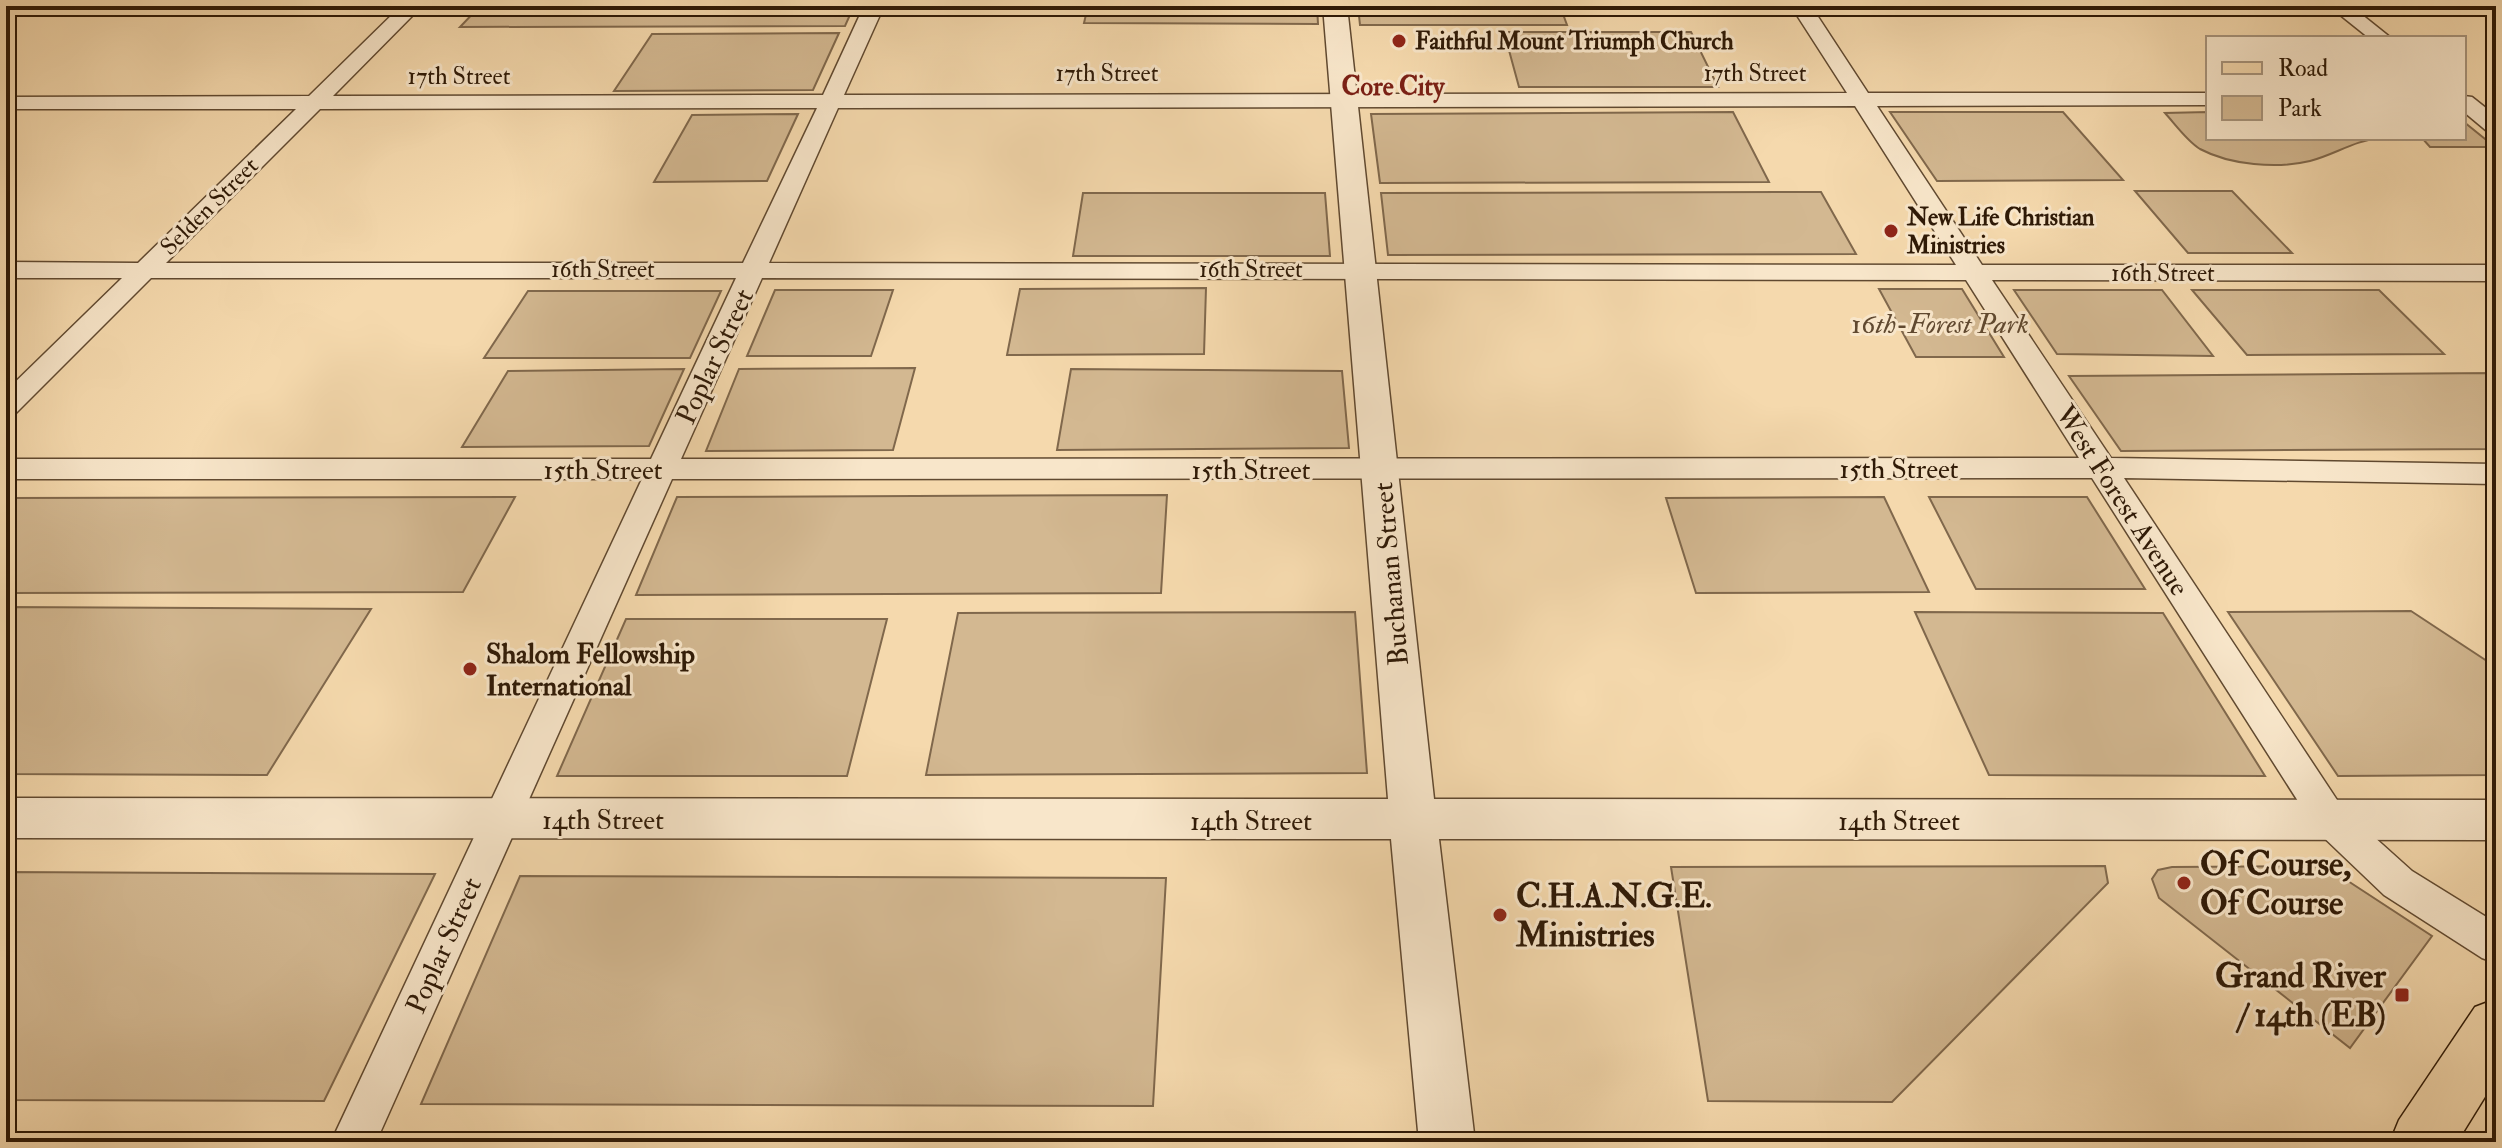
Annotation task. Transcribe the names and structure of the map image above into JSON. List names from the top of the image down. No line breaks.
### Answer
{"streets":{"street":["17th Street","Selden Street","16th Street","Poplar Street","15th Street","West Forest Avenue","Buchanan Street","14th Street"]},"crossings":[["17th Street","Selden Street"],["17th Street","Poplar Street"],["17th Street","West Forest Avenue"],["17th Street","Buchanan Street"],["Selden Street","16th Street"],["16th Street","Poplar Street"],["16th Street","West Forest Avenue"],["16th Street","Buchanan Street"],["Poplar Street","15th Street"],["Poplar Street","14th Street"],["15th Street","West Forest Avenue"],["15th Street","Buchanan Street"],["West Forest Avenue","14th Street"],["Buchanan Street","14th Street"]],"districts":["Core City"],"parks":["16th-Forest Park"],"places":{"other":["Faithful Mount Triumph Church","New Life Christian Ministries","Shalom Fellowship International","Of Course, Of Course","C.H.A.N.G.E. Ministries"],"transit":["Grand River / 14th (EB)"]},"legend":["Road","Park"]}
